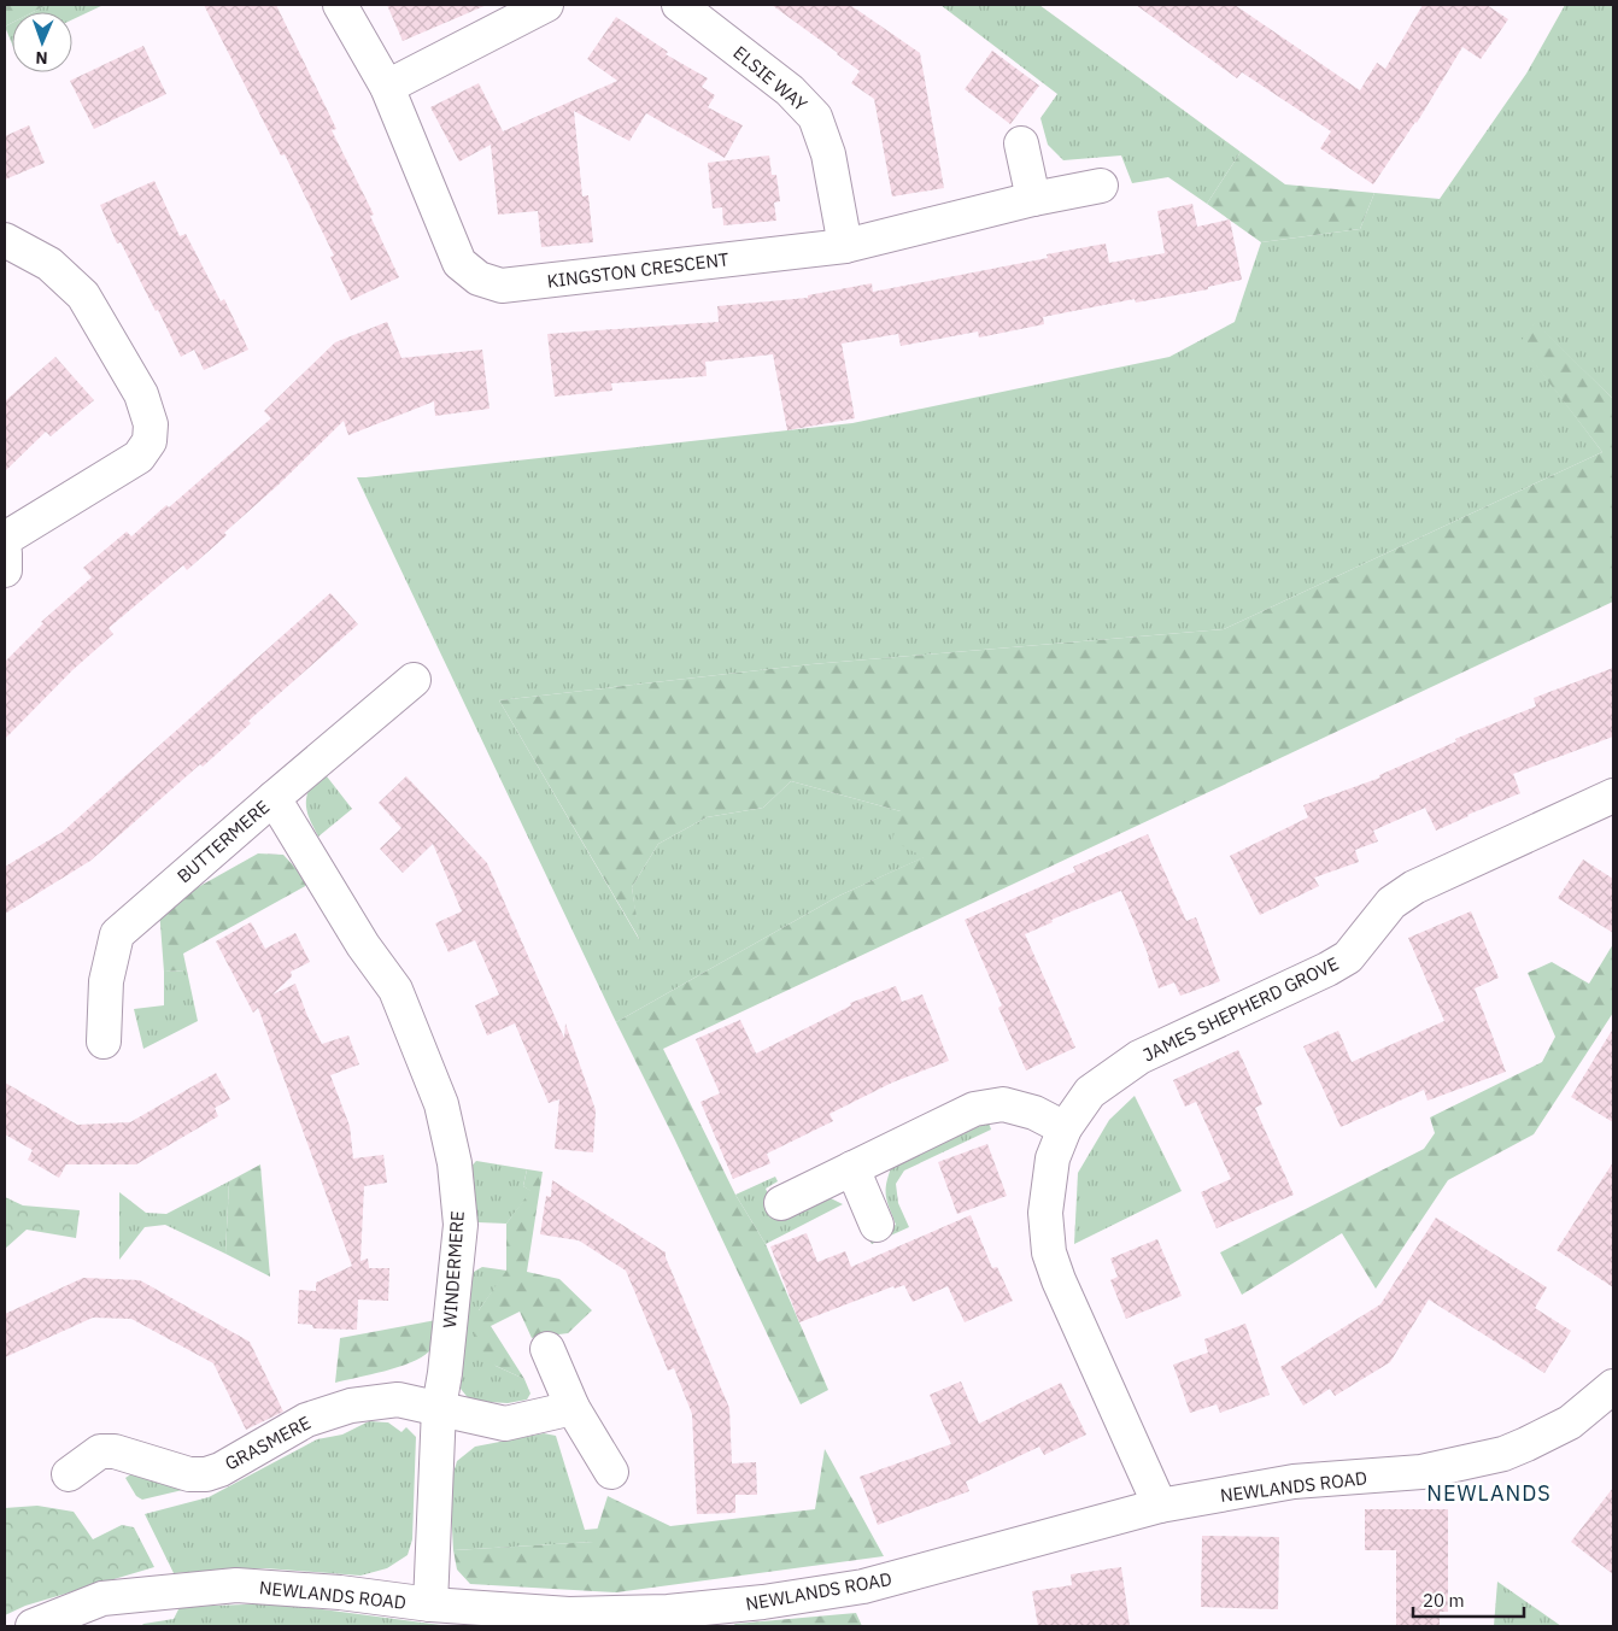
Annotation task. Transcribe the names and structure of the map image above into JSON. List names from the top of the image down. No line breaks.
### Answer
{"streets":{"street":["ELSIE WAY","KINGSTON CRESCENT","BUTTERMERE","JAMES SHEPHERD GROVE","WINDERMERE","GRASMERE","NEWLANDS ROAD"]},"crossings":[["ELSIE WAY","KINGSTON CRESCENT"],["BUTTERMERE","WINDERMERE"],["JAMES SHEPHERD GROVE","NEWLANDS ROAD"],["WINDERMERE","GRASMERE"],["WINDERMERE","NEWLANDS ROAD"]],"districts":["NEWLANDS"],"scale_bar":"20 m","north":"bottom"}
